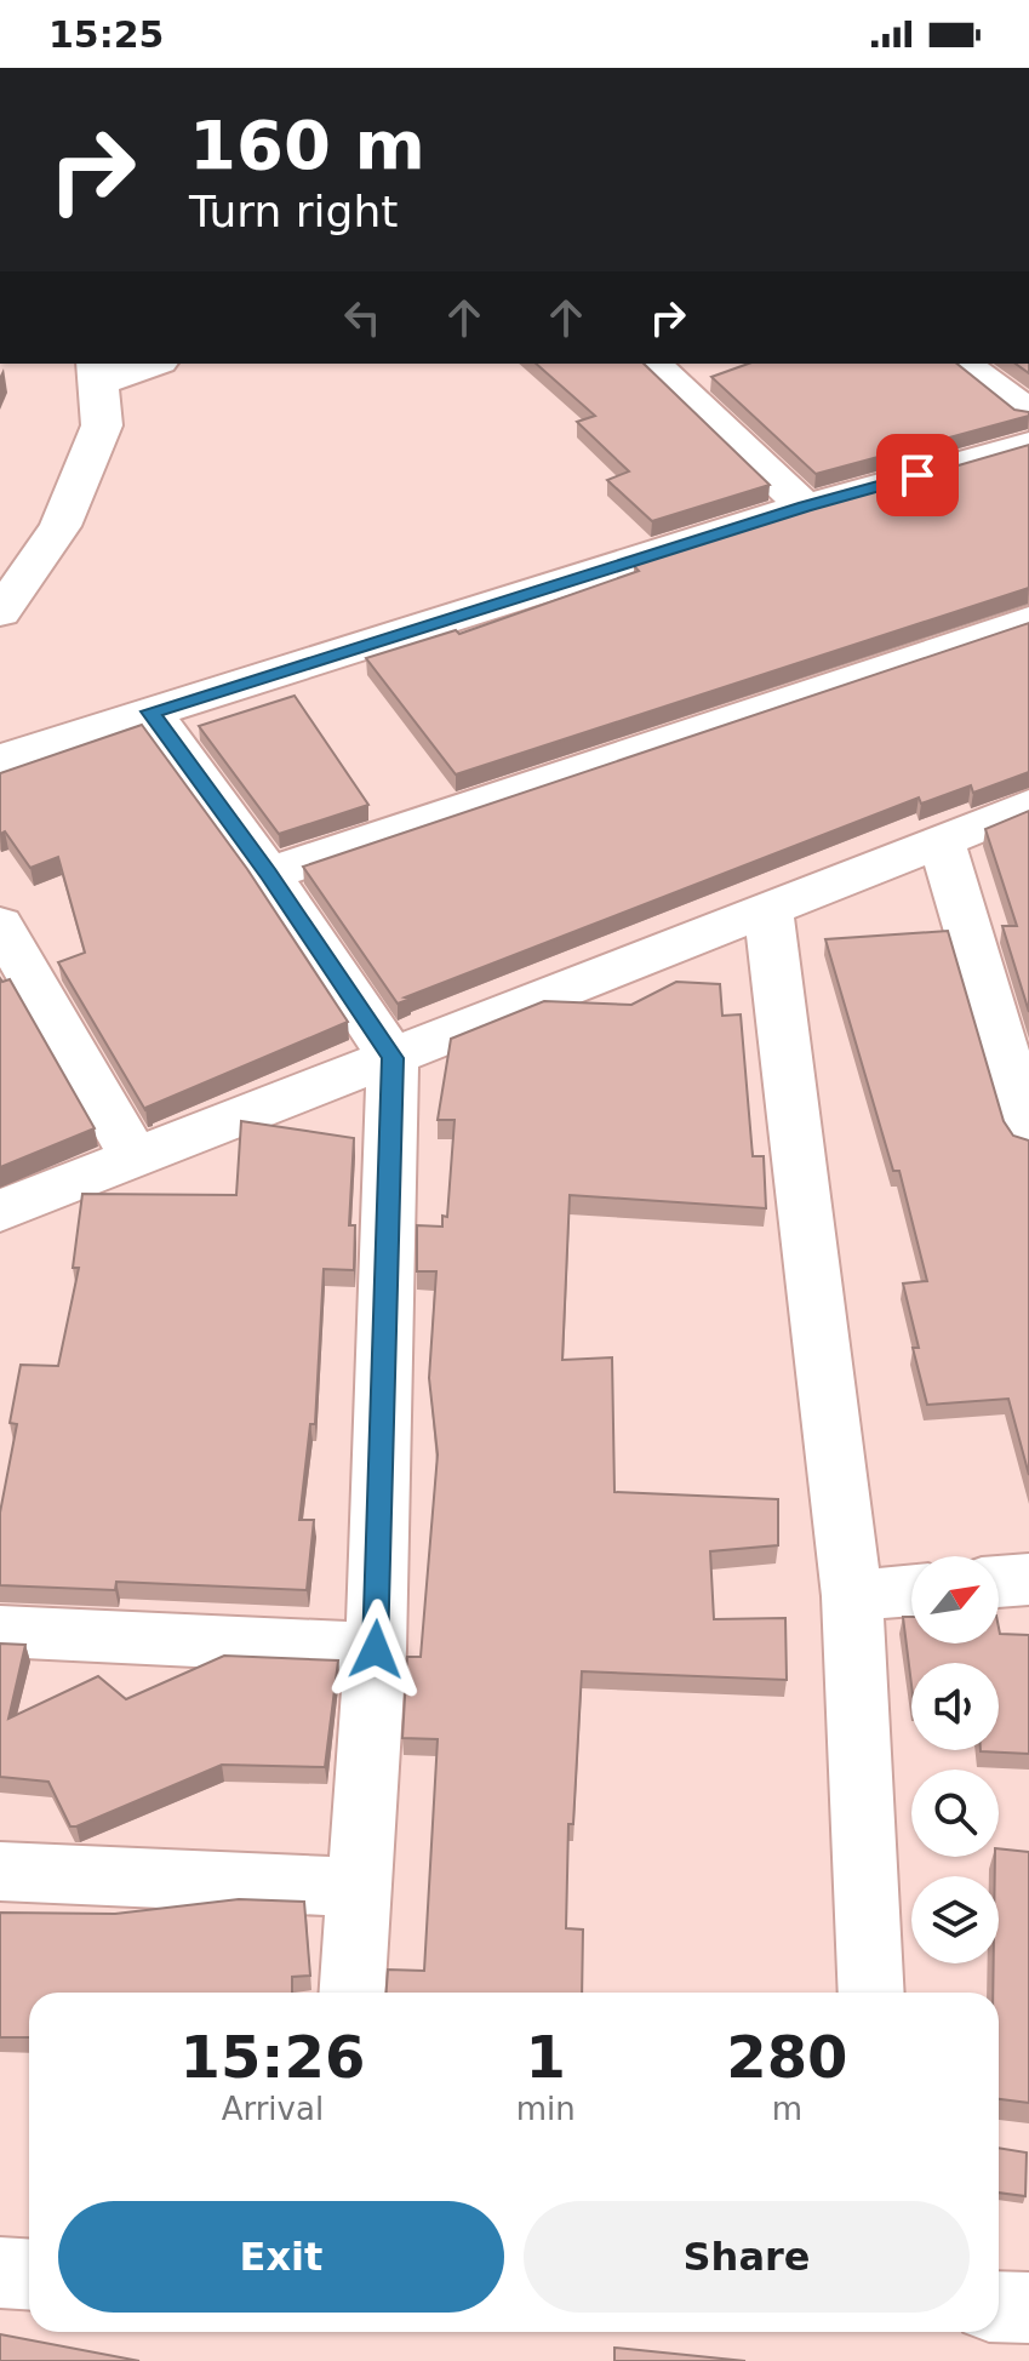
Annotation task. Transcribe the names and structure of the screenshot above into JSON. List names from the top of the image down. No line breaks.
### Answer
{"north":"top right","page":{"status":"15:25","turn":["160 m","Turn right"],"eta":["15:26","Arrival","1","min","280","m"],"buttons":["Exit","Share"]}}
